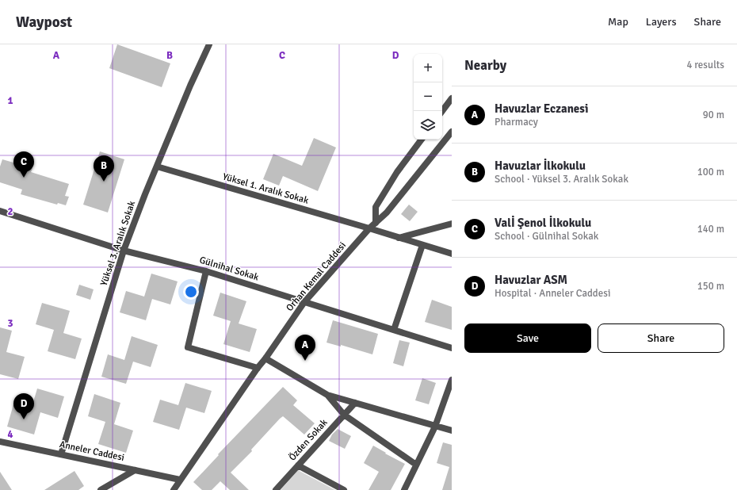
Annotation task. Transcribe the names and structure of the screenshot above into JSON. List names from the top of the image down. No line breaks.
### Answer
{"streets":{"street":["Yüksel 1. Aralık Sokak","Yüksel 3. Aralık Sokak","Gülnihal Sokak","Orhan Kemal Caddesi","Özden Sokak","Anneler Caddesi"]},"crossings":[["Yüksel 1. Aralık Sokak","Yüksel 3. Aralık Sokak"],["Yüksel 1. Aralık Sokak","Orhan Kemal Caddesi"],["Yüksel 3. Aralık Sokak","Gülnihal Sokak"],["Yüksel 3. Aralık Sokak","Anneler Caddesi"],["Gülnihal Sokak","Orhan Kemal Caddesi"],["Orhan Kemal Caddesi","Anneler Caddesi"]],"page":{"header":"Waypost","nav":["Map","Layers","Share"],"heading":["Nearby","4 results"],"map_buttons":["+","−"],"list":[{"mark":"A","name":"Havuzlar Eczanesi","note":"Pharmacy","value":"90 m"},{"mark":"B","name":"Havuzlar İlkokulu","note":"School · Yüksel 3. Aralık Sokak","value":"100 m"},{"mark":"C","name":"Valİ Şenol İlkokulu","note":"School · Gülnihal Sokak","value":"140 m"},{"mark":"D","name":"Havuzlar ASM","note":"Hospital · Anneler Caddesi","value":"150 m"}],"pins":["C","B","A","D"],"buttons":["Save","Share"]},"grid":{"columns":["A","B","C","D"],"rows":["1","2","3","4"]}}
